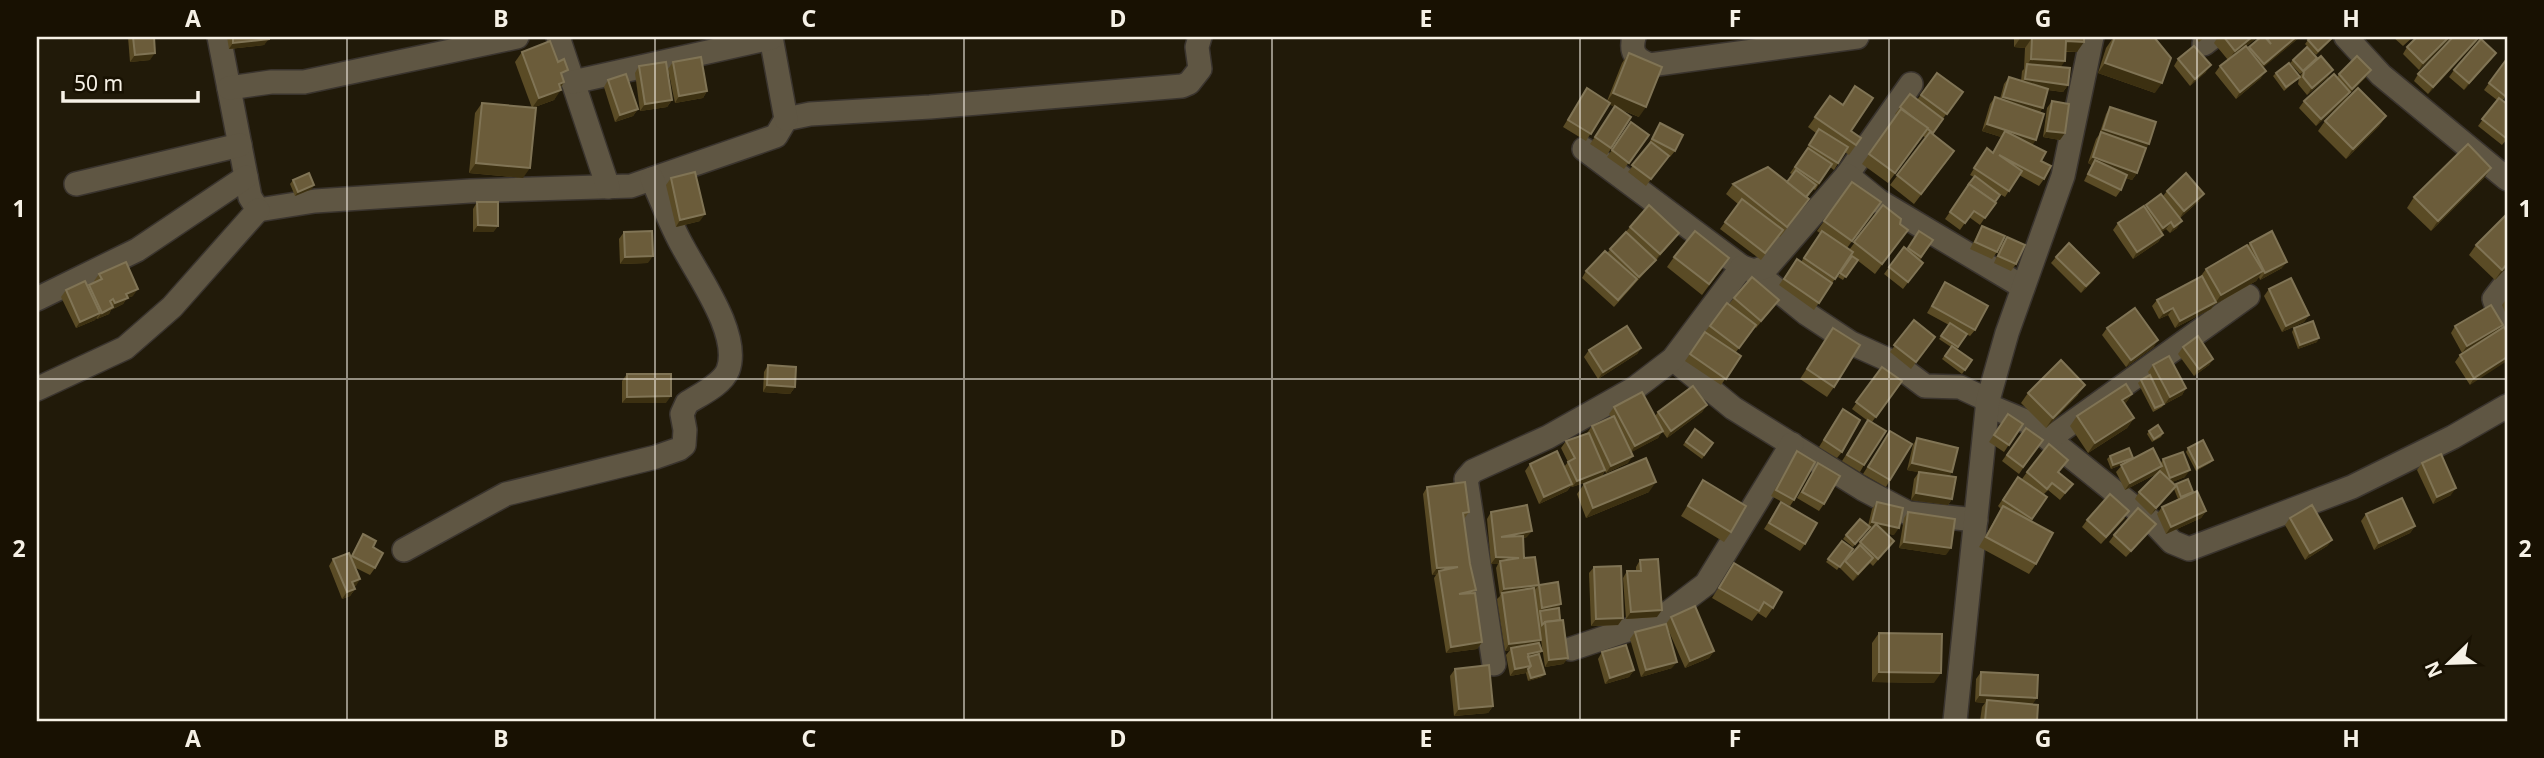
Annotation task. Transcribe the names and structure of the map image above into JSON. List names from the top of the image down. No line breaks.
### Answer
{"scale_bar":"50 m","north":"bottom left","grid":{"columns":["A","B","C","D","E","F","G","H"],"rows":["1","2"]}}
